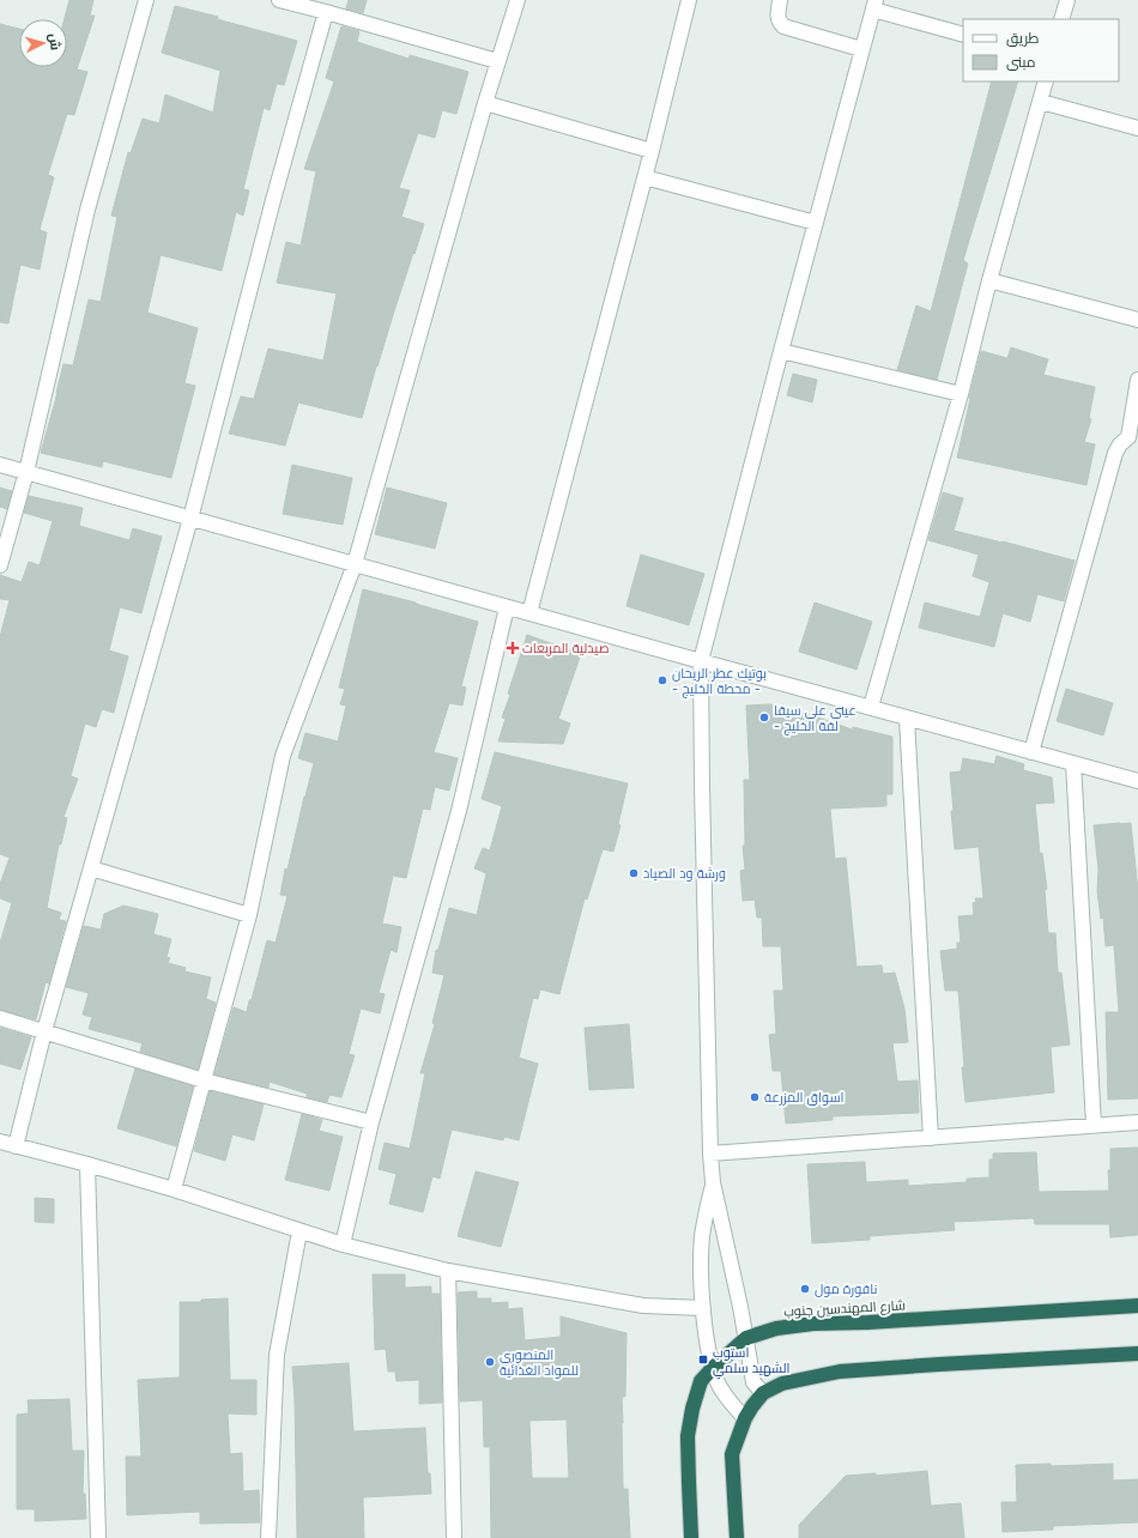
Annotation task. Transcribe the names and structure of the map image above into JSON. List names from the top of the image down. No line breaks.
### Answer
{"streets":{"highway":["شارع المهندسين جنوب"]},"places":{"health":["صيدلية المربعات"],"other":["بوتيك عطر الريحان - محطة الخليج -","عيني على سيقا - لفة الخليج","ورشة ود الصياد","اسواق المزرعة","نافورة مول","المنصوري للمواد الغذائية"],"transit":["استوب الشهيد سلمي"]},"legend":["طريق","مبنى"],"north":"right"}
